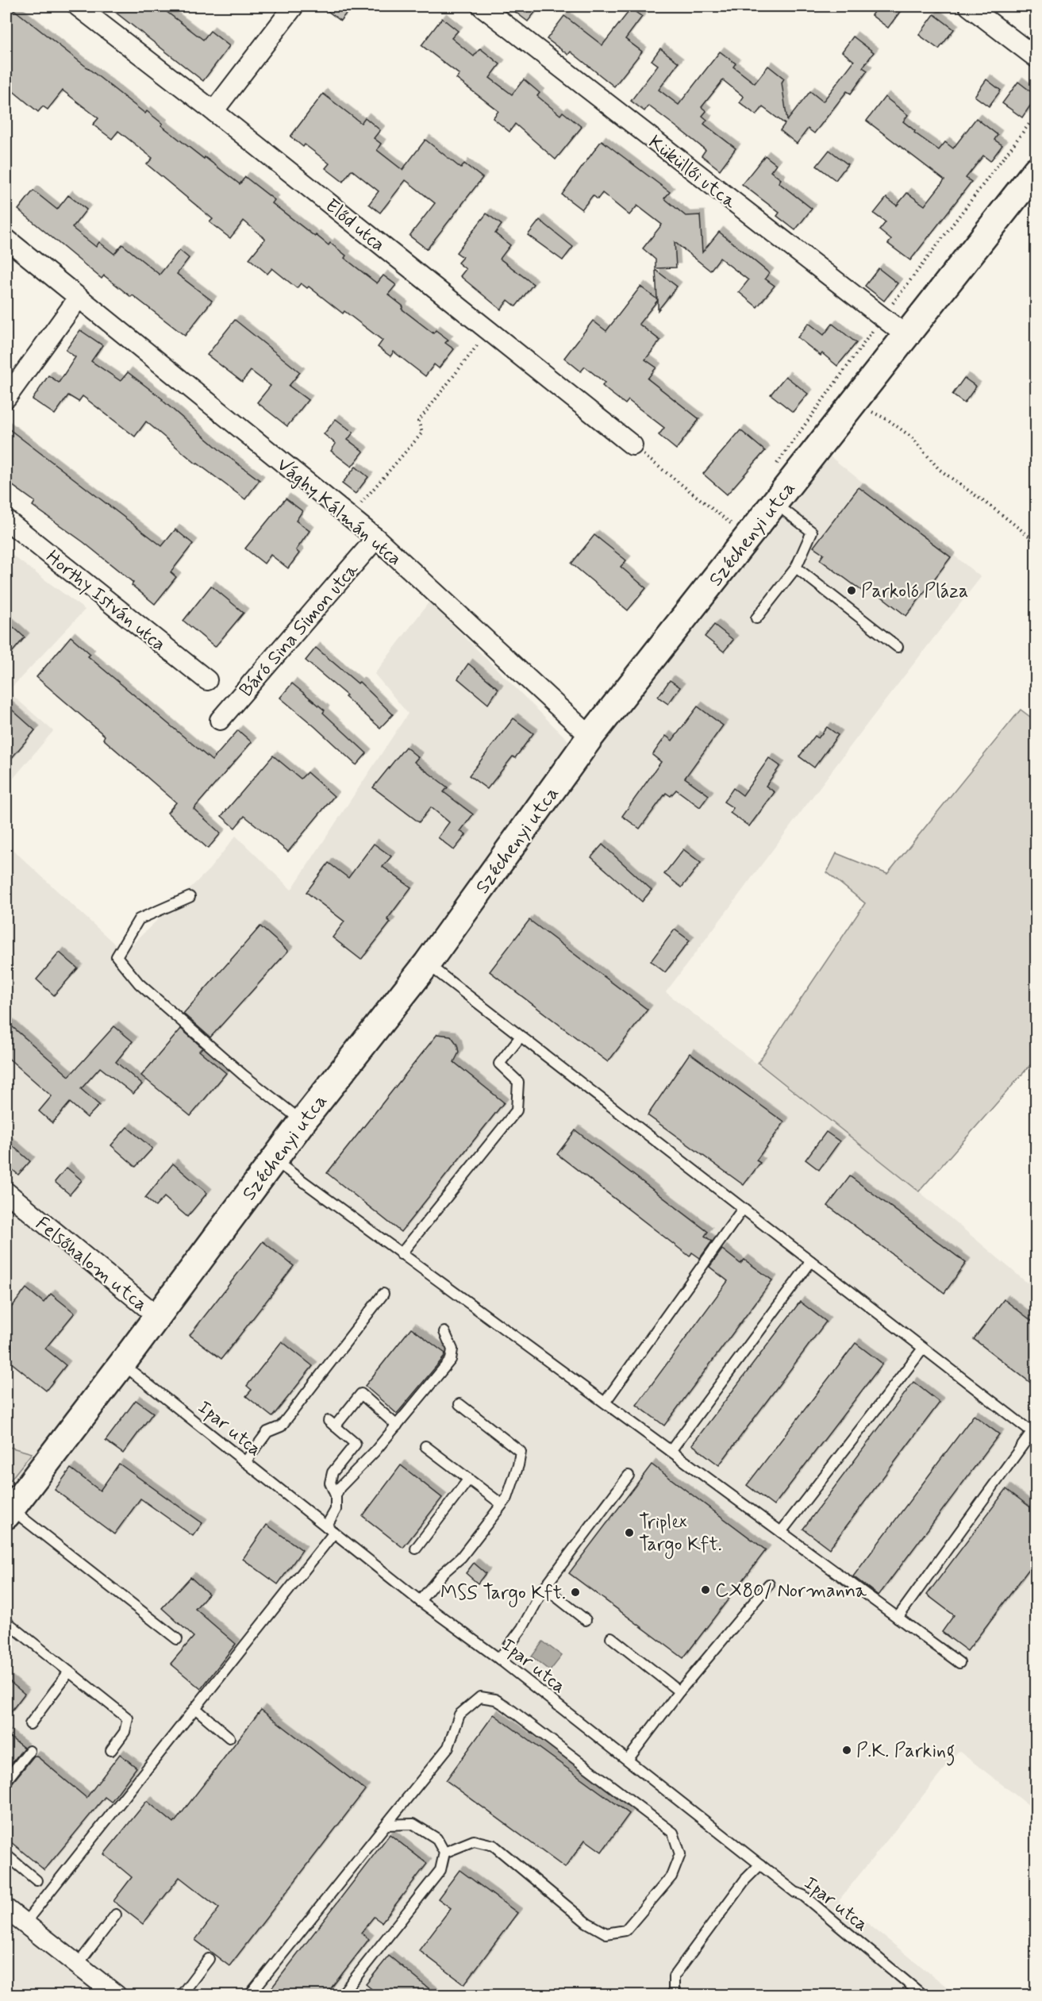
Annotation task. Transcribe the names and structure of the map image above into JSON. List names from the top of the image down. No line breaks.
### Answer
{"streets":{"street":["Küküllői utca","Előd utca","Vághy Kálmán utca","Széchenyi utca","Horthy István utca","Báró Sina Simon utca","Felsőhalom utca"],"lane":["Ipar utca"]},"crossings":[["Küküllői utca","Széchenyi utca"],["Vághy Kálmán utca","Széchenyi utca"],["Vághy Kálmán utca","Báró Sina Simon utca"],["Széchenyi utca","Felsőhalom utca"],["Széchenyi utca","Ipar utca"]],"places":["Parkoló Pláza","Triplex Targo Kft.","CX80/ Normanna","MSS Targo Kft.","P.K. Parking"]}
